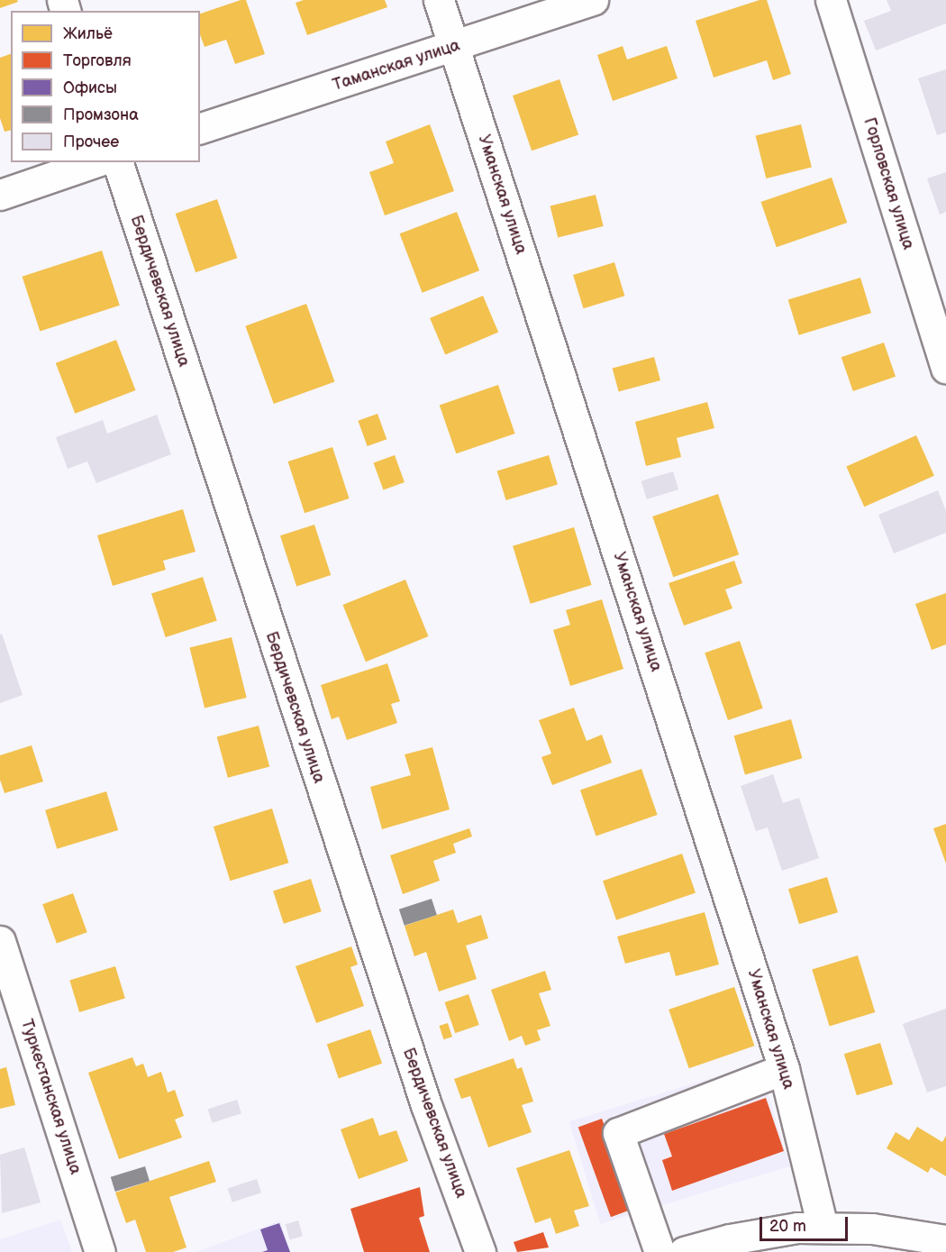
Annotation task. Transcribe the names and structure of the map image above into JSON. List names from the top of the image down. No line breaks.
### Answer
{"streets":{"street":["Таманская улица","Горловская улица","Уманская улица","Бердичевская улица","Туркестанская улица"]},"crossings":[["Таманская улица","Уманская улица"]],"legend":["Жильё","Торговля","Офисы","Промзона","Прочее"],"scale_bar":"20 m"}
